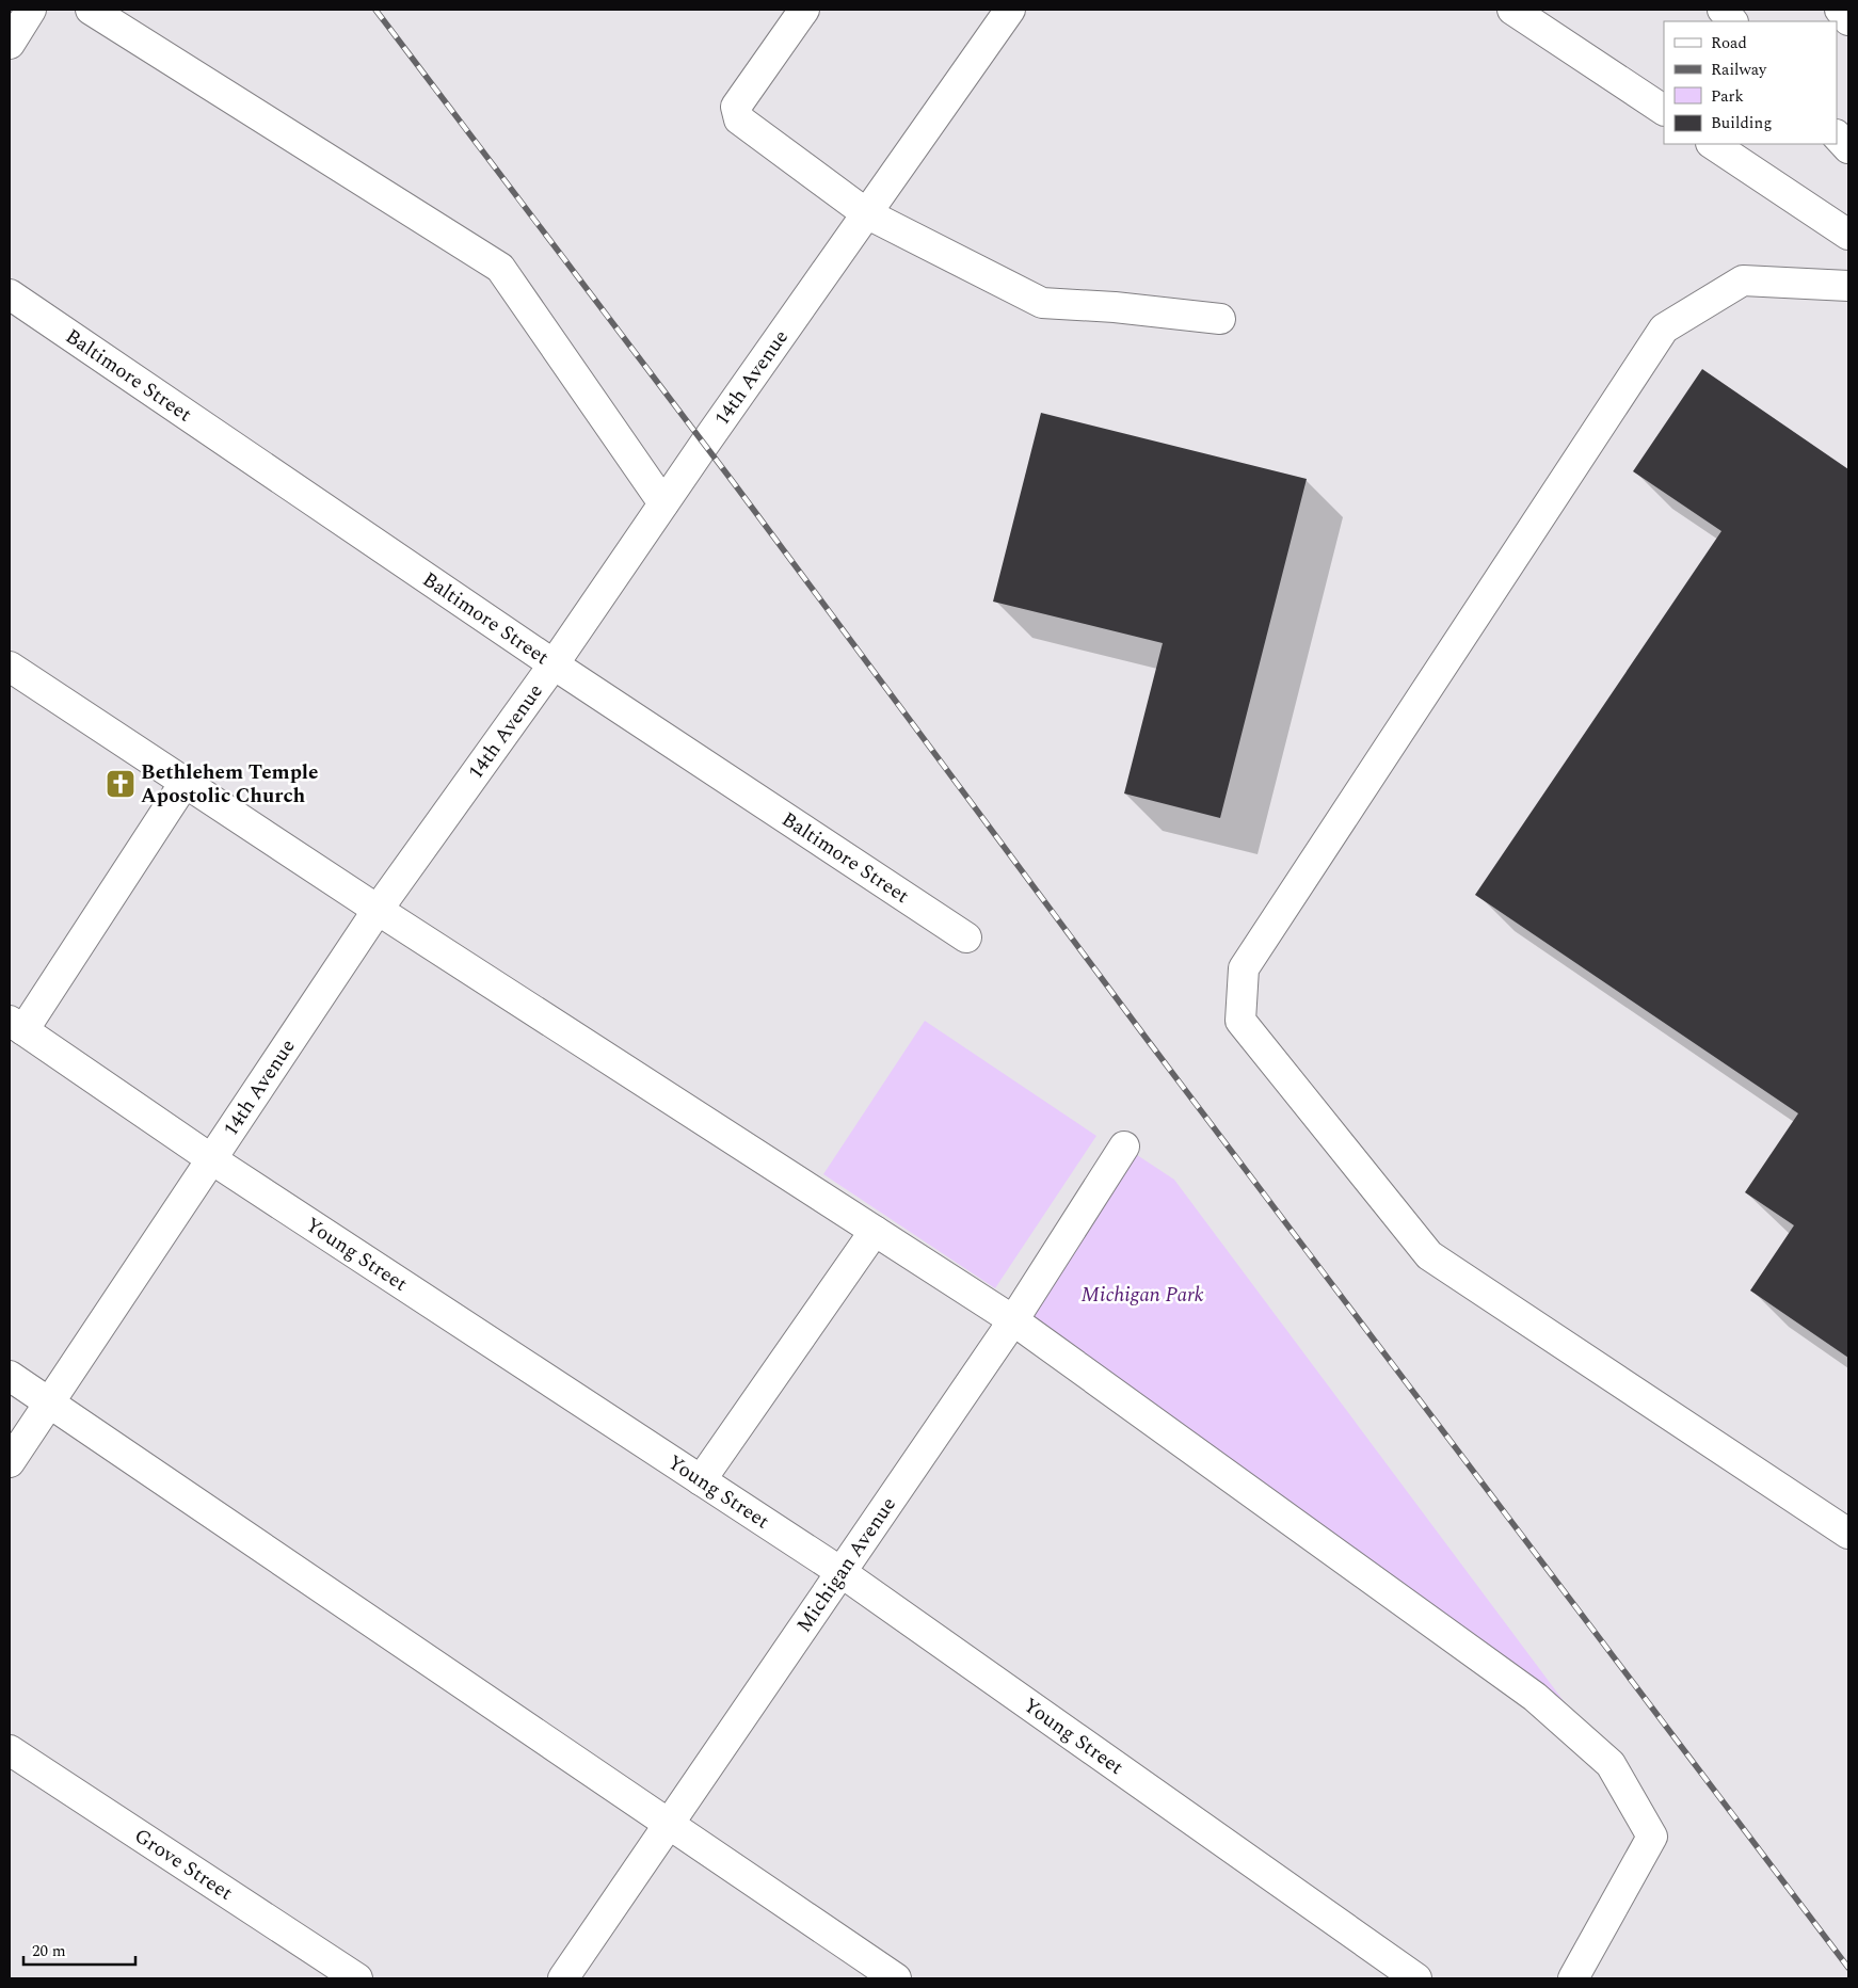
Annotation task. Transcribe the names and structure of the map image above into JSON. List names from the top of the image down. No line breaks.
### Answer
{"streets":{"street":["Baltimore Street","14th Avenue","Young Street","Michigan Avenue","Grove Street"]},"crossings":[["Baltimore Street","14th Avenue"],["14th Avenue","Young Street"],["Young Street","Michigan Avenue"]],"parks":["Michigan Park"],"places":{"church":["Bethlehem Temple Apostolic Church"]},"legend":["Road","Railway","Park","Building"],"scale_bar":"20 m"}
